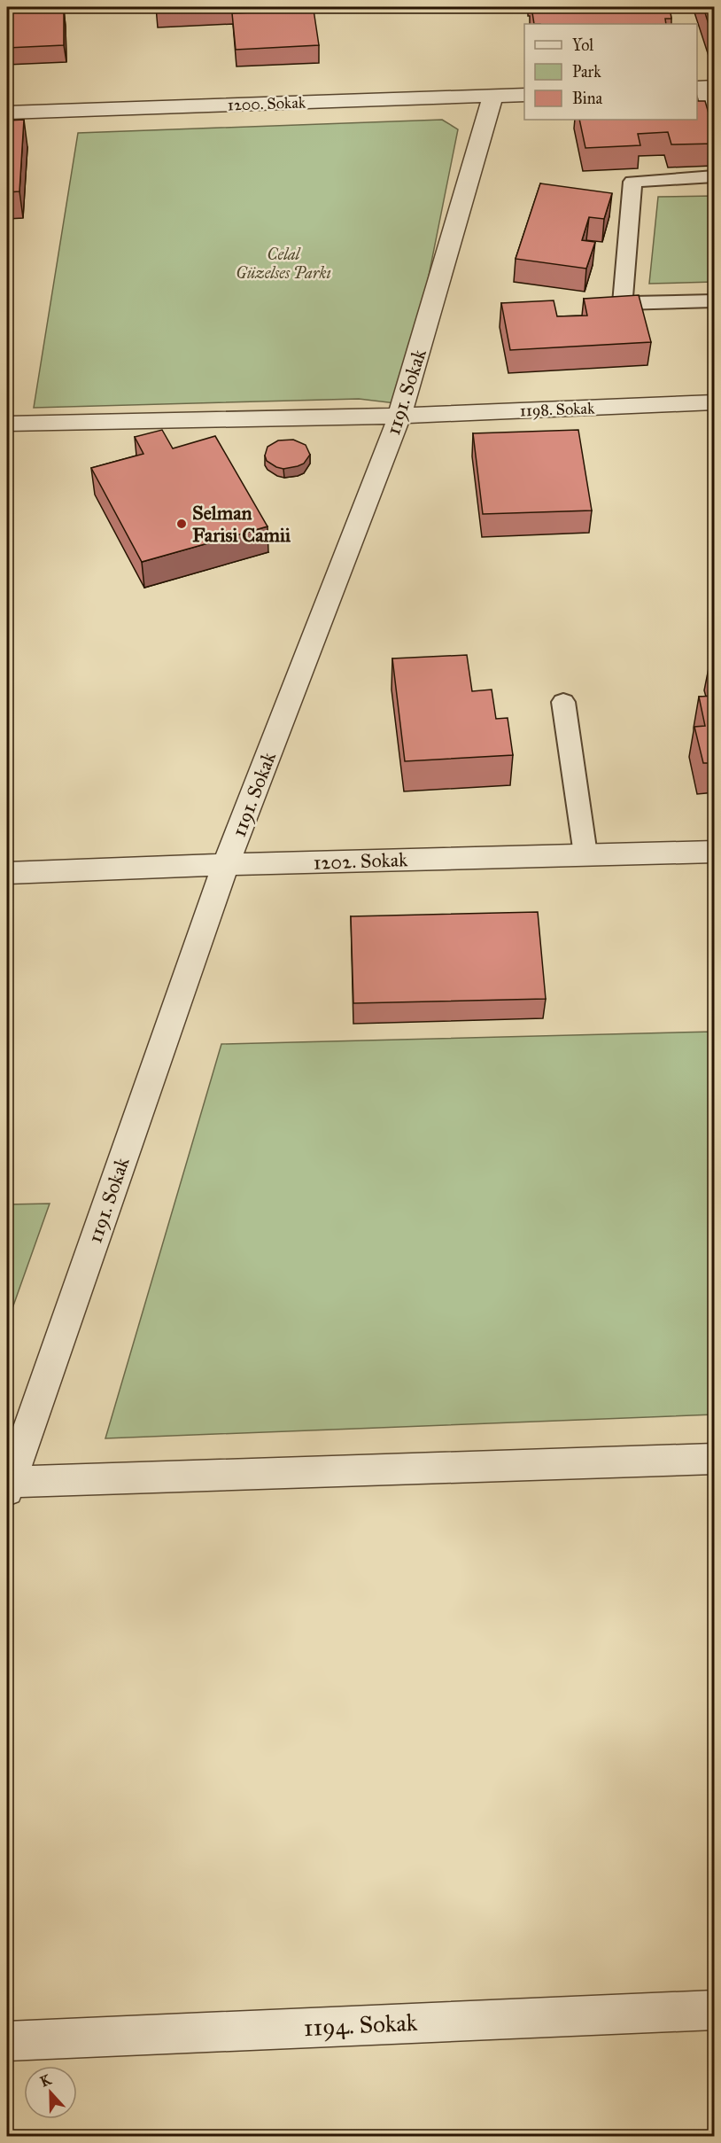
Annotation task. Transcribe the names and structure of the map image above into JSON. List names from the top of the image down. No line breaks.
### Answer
{"streets":{"street":["1200. Sokak","1191. Sokak","1198. Sokak","1202. Sokak","1194. Sokak"]},"crossings":[["1200. Sokak","1191. Sokak"],["1191. Sokak","1198. Sokak"],["1191. Sokak","1202. Sokak"]],"parks":["Celal Güzelses Parkı"],"places":["Selman Farisi Camii"],"legend":["Yol","Park","Bina"],"north":"top"}
